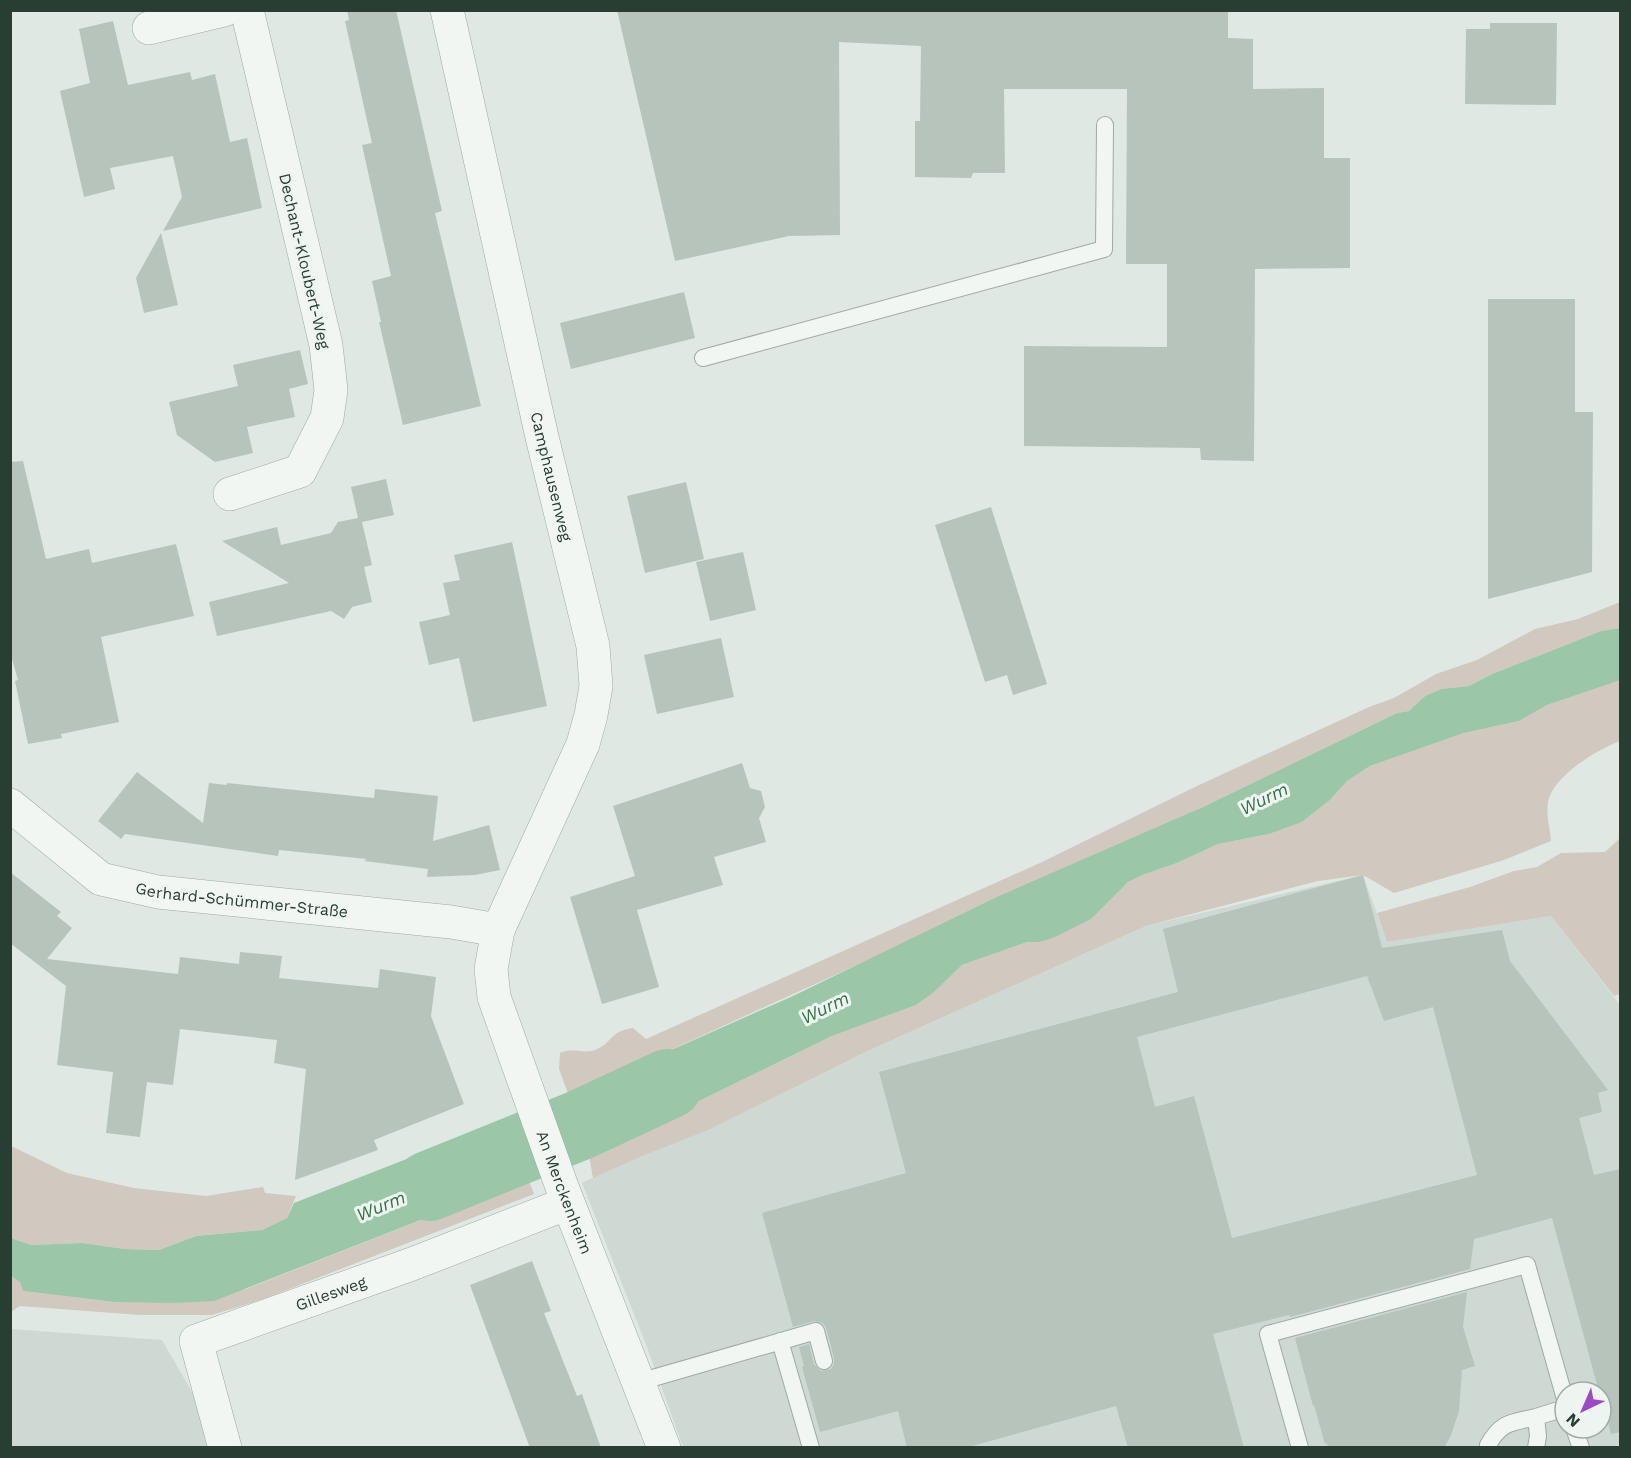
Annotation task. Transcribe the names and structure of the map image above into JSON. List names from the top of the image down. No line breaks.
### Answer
{"streets":{"street":["Dechant-Kloubert-Weg","Camphausenweg","Gerhard-Schümmer-Straße","An Merckenheim","Gillesweg"]},"crossings":[["Camphausenweg","Gerhard-Schümmer-Straße"],["Camphausenweg","An Merckenheim"],["Gerhard-Schümmer-Straße","An Merckenheim"],["An Merckenheim","Gillesweg"]],"water":["Wurm"],"north":"bottom left"}
